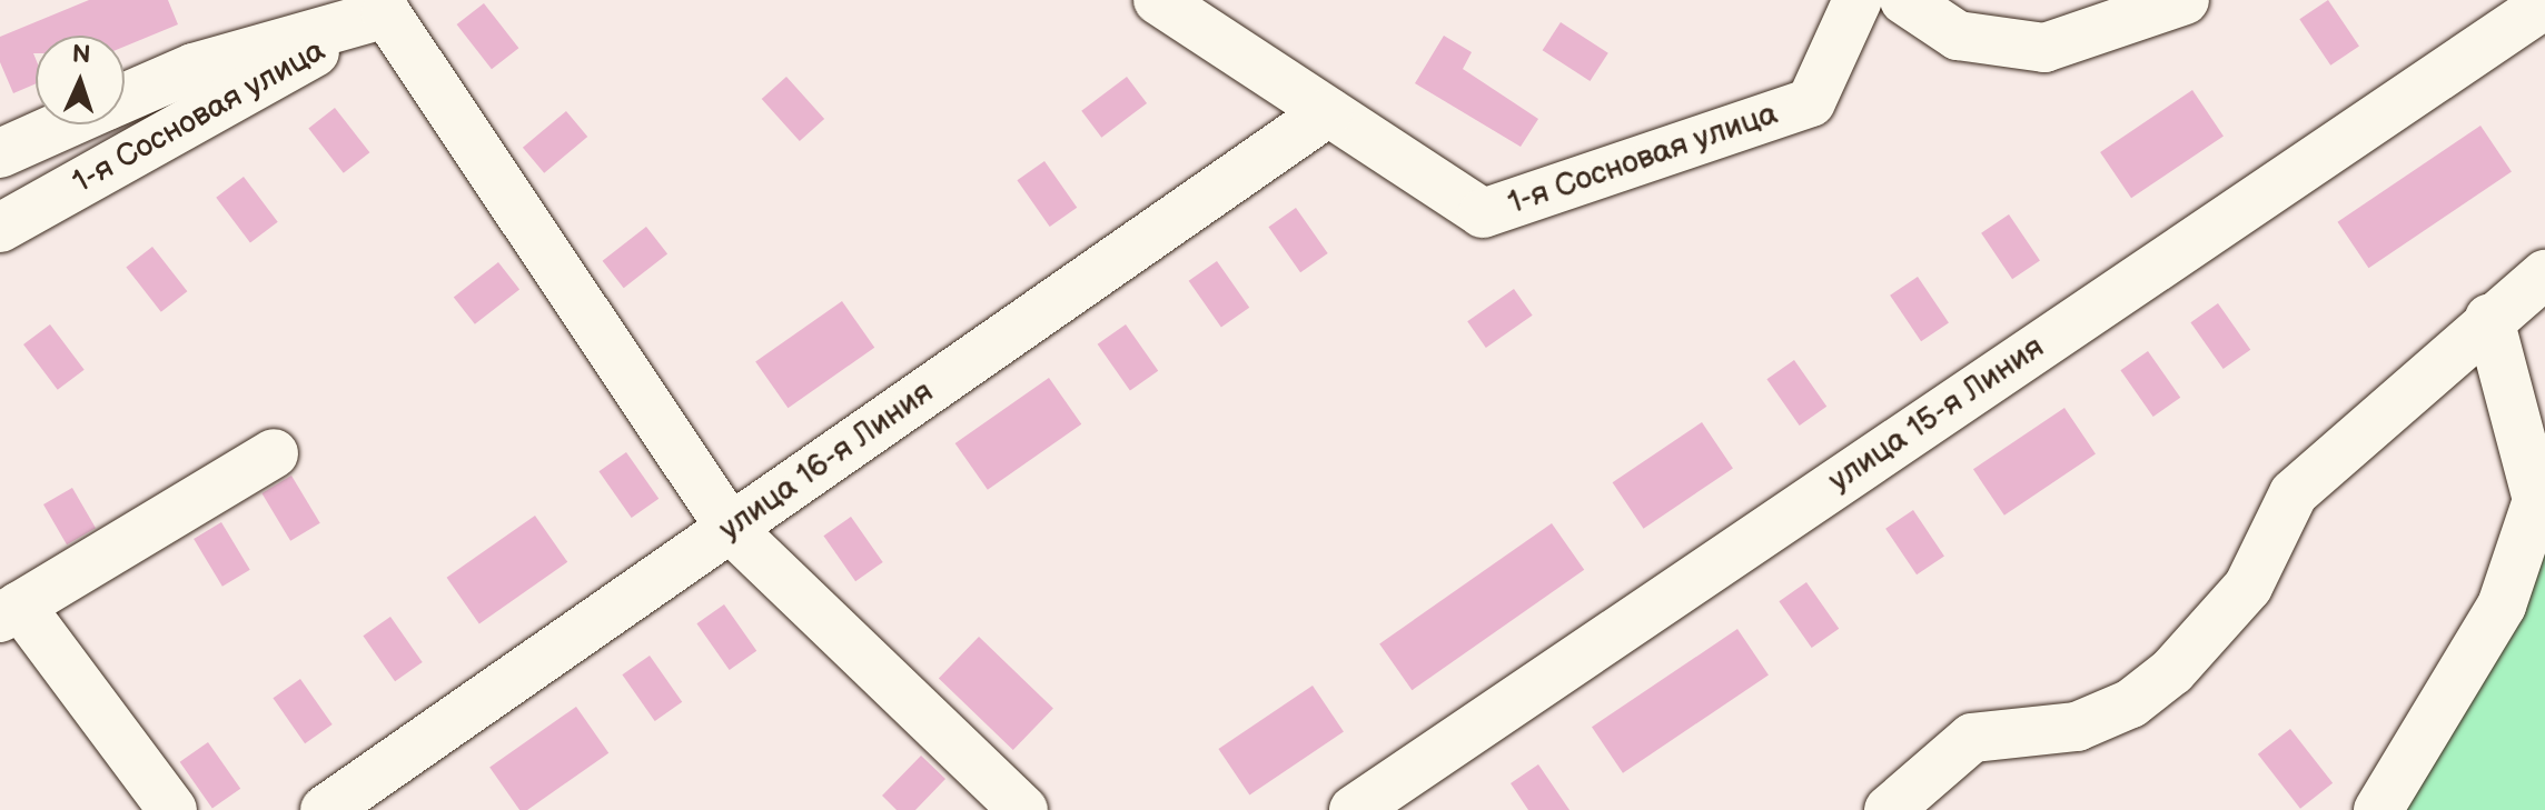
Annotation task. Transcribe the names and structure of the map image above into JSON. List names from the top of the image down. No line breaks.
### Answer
{"streets":{"street":["1-я Сосновая улица","улица 15-я Линия","улица 16-я Линия"]},"crossings":[["1-я Сосновая улица","улица 16-я Линия"]],"north":"top"}
